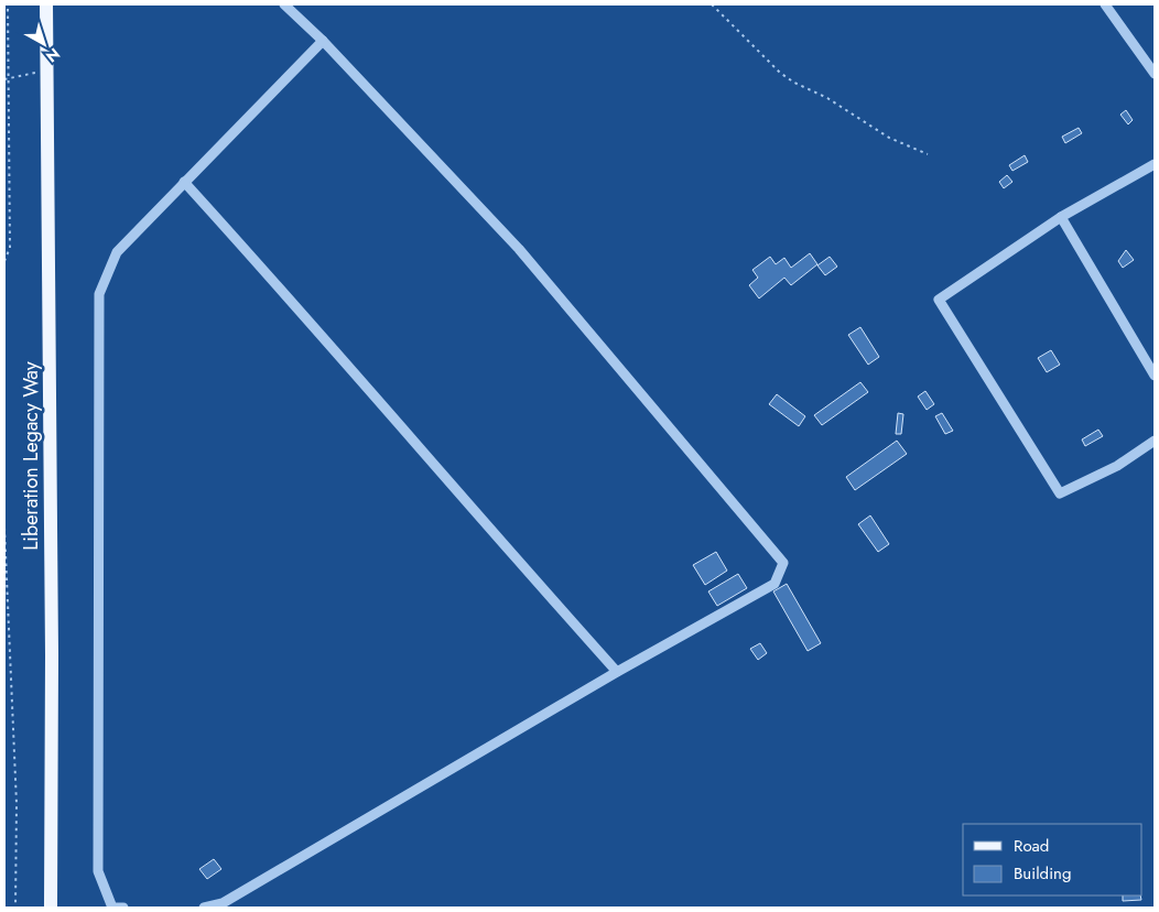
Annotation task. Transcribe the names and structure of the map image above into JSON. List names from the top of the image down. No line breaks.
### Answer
{"streets":{"main road":["Liberation Legacy Way"]},"legend":["Road","Building"],"north":"bottom right"}
